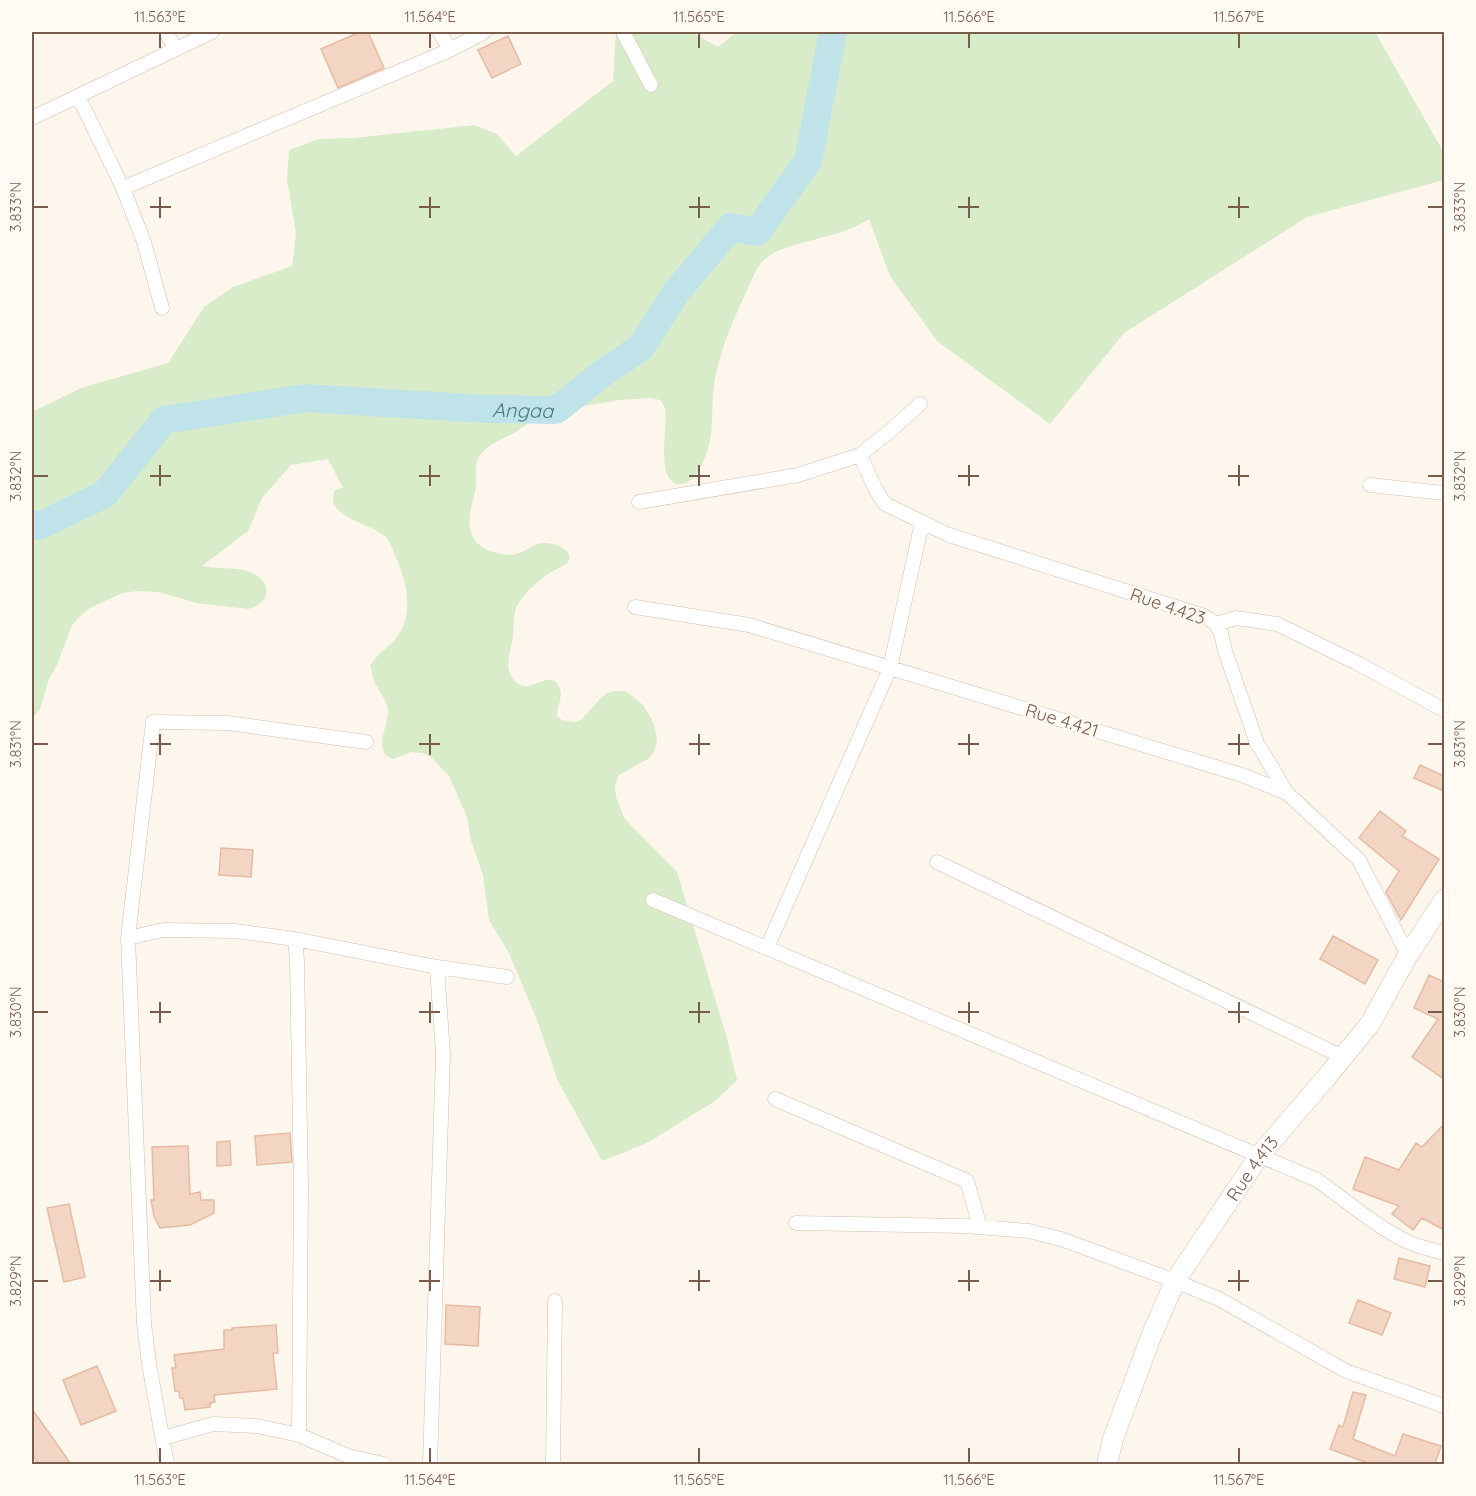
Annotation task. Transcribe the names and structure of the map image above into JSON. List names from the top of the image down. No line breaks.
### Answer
{"streets":{"street":["Rue 4.423","Rue 4.421","Rue 4.413"]},"crossings":[["Rue 4.421","Rue 4.413"]],"water":["Angaa"],"coordinates":["11.563°E","11.564°E","11.565°E","11.566°E","11.567°E","3.833°N","3.832°N","3.831°N","3.830°N","3.829°N"]}
